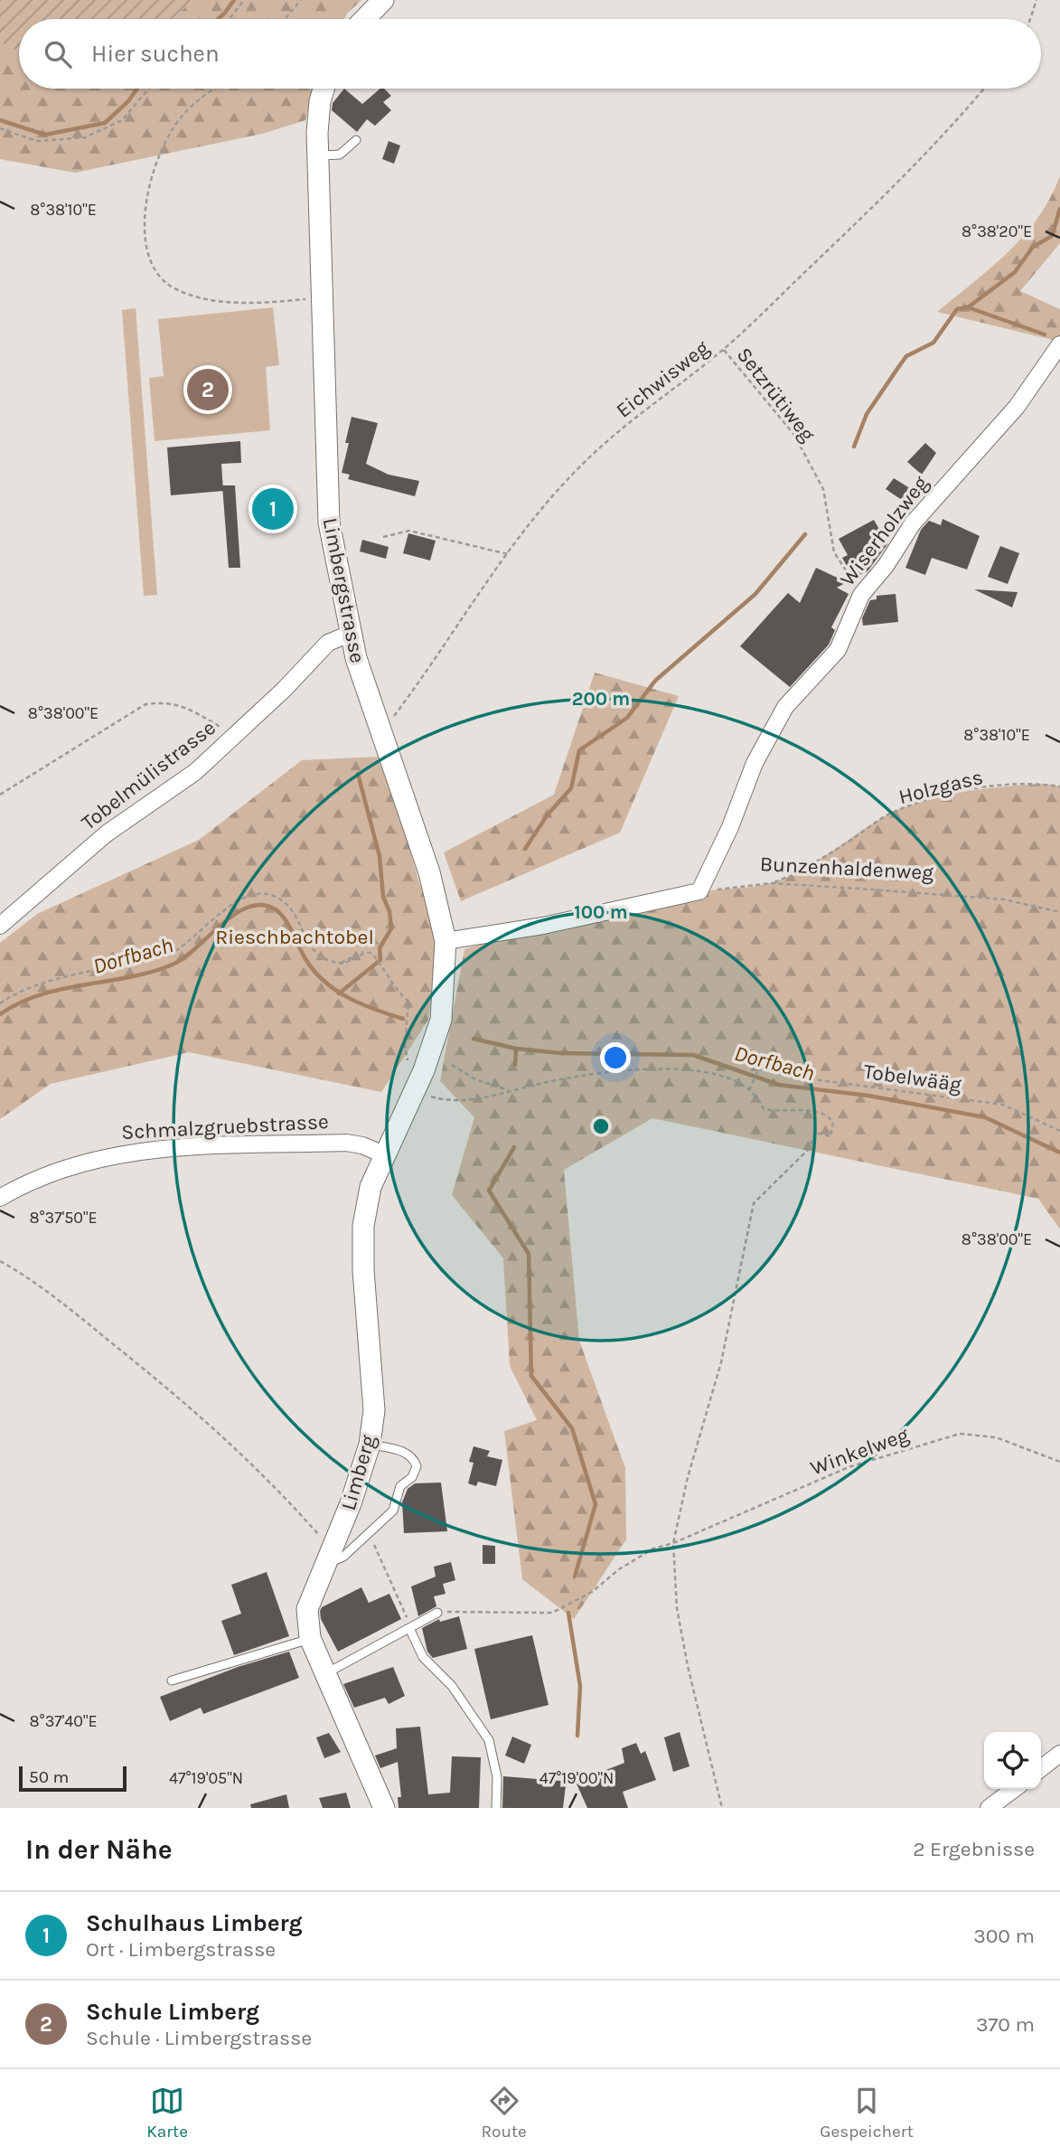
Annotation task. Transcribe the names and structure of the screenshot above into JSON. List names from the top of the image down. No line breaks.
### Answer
{"streets":{"street":["Wiserholzweg","Limbergstrasse","Tobelmülistrasse","Schmalzgruebstrasse","Limberg"],"path":["Eichwisweg","Setzrütiweg","Holzgass","Bunzenhaldenweg","Tobelwääg","Winkelweg"]},"crossings":[["Eichwisweg","Setzrütiweg"],["Eichwisweg","Limbergstrasse"],["Setzrütiweg","Wiserholzweg"],["Wiserholzweg","Bunzenhaldenweg"],["Limbergstrasse","Tobelmülistrasse"],["Limbergstrasse","Limberg"],["Holzgass","Bunzenhaldenweg"],["Schmalzgruebstrasse","Limberg"]],"water":["Dorfbach"],"parks":["Rieschbachtobel"],"scale_bar":"50 m","page":{"search":"Hier suchen","pins":["2","1"],"scale":"50 m","heading":["In der Nähe","2 Ergebnisse"],"list":[{"mark":"1","name":"Schulhaus Limberg","note":"Ort · Limbergstrasse","value":"300 m"},{"mark":"2","name":"Schule Limberg","note":"Schule · Limbergstrasse","value":"370 m"}],"nav":["Karte","Route","Gespeichert"]},"coordinates":["8°38'10\"E","8°38'20\"E","8°38'00\"E","8°37'50\"E","8°37'40\"E","47°19'05\"N","47°19'00\"N"],"rings":["200 m","100 m"]}
